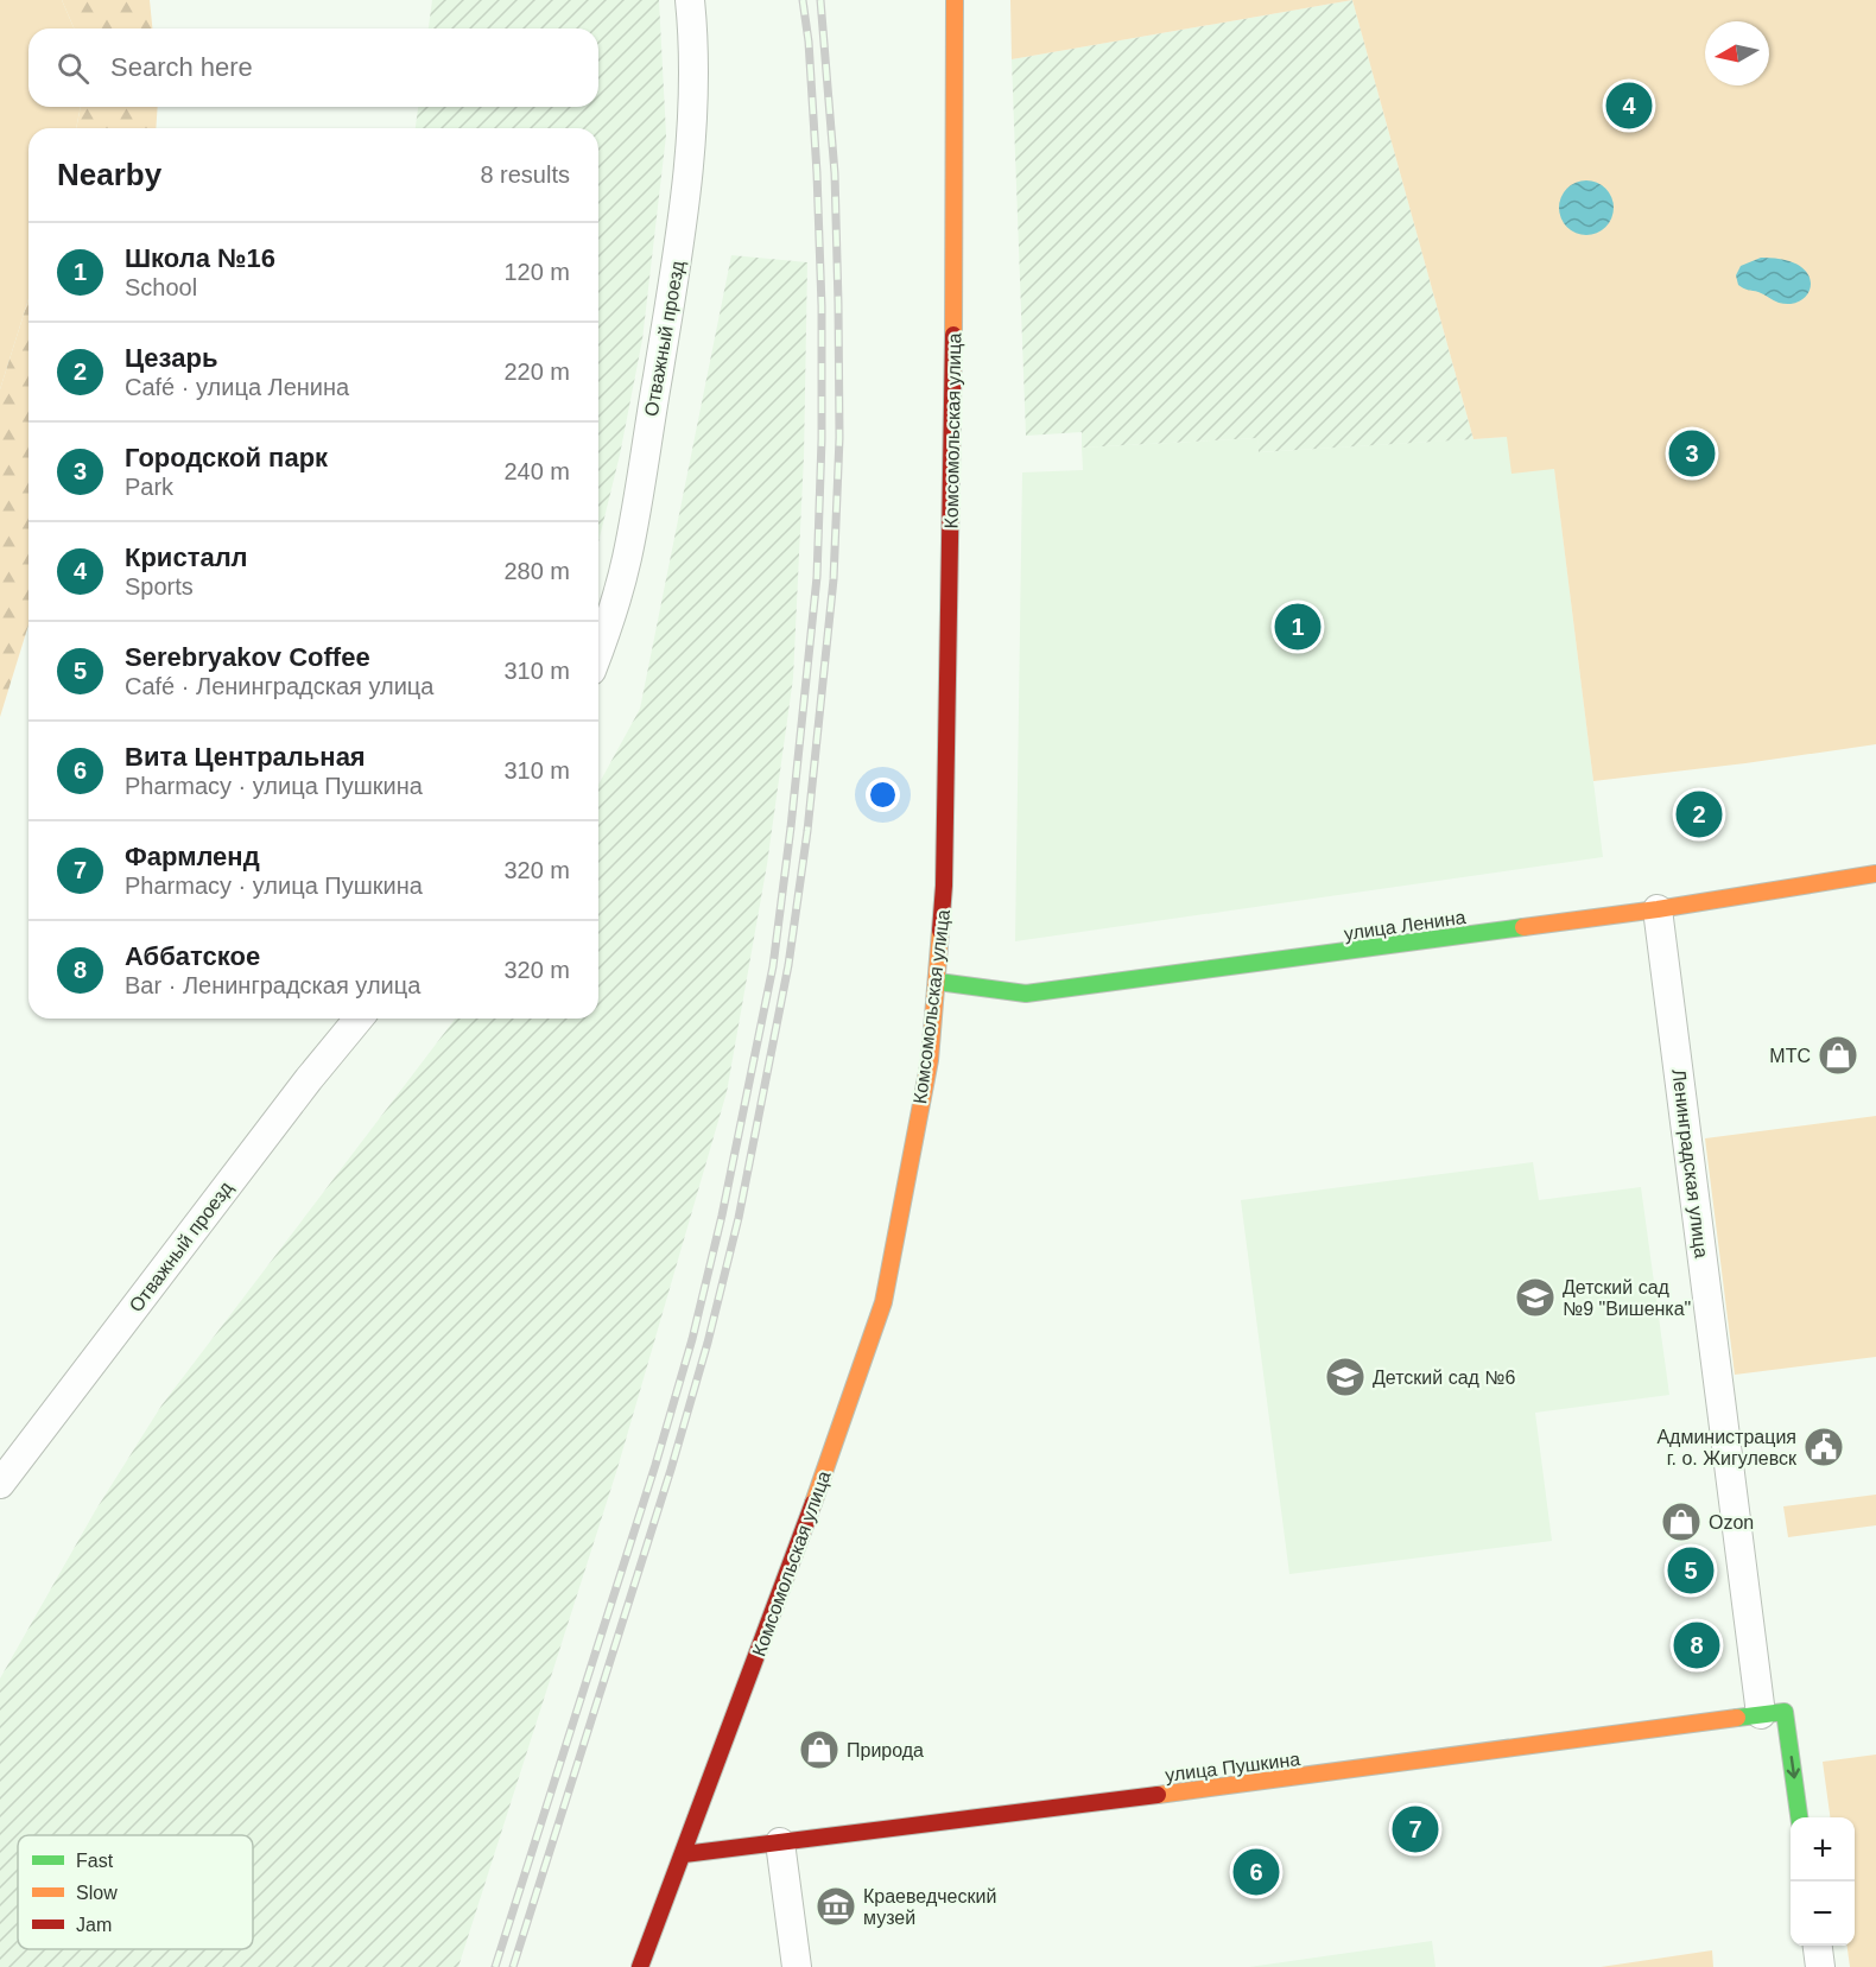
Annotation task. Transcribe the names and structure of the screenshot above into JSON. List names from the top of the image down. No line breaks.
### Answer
{"streets":{"street":["Отважный проезд","Комсомольская улица","улица Ленина","Ленинградская улица","улица Пушкина"]},"crossings":[["Комсомольская улица","улица Ленина"],["Комсомольская улица","улица Пушкина"],["улица Ленина","Ленинградская улица"],["Ленинградская улица","улица Пушкина"]],"places":{"shop":["МТС","Ozon","Природа"],"school or university":["Детский сад №9 \"Вишенка\"","Детский сад №6"],"public building":["Администрация г. о. Жигулевск"],"museum":["Краеведческий музей"]},"legend":["Fast","Slow","Jam"],"north":"left","page":{"search":"Search here","pins":["4","3","1","2","5","8","7","6"],"heading":["Nearby","8 results"],"list":[{"mark":"1","name":"Школа №16","note":"School","value":"120 m"},{"mark":"2","name":"Цезарь","note":"Café · улица Ленина","value":"220 m"},{"mark":"3","name":"Городской парк","note":"Park","value":"240 m"},{"mark":"4","name":"Кристалл","note":"Sports","value":"280 m"},{"mark":"5","name":"Serebryakov Coffee","note":"Café · Ленинградская улица","value":"310 m"},{"mark":"6","name":"Вита Центральная","note":"Pharmacy · улица Пушкина","value":"310 m"},{"mark":"7","name":"Фармленд","note":"Pharmacy · улица Пушкина","value":"320 m"},{"mark":"8","name":"Аббатское","note":"Bar · Ленинградская улица","value":"320 m"}],"map_buttons":["+","−"]}}
